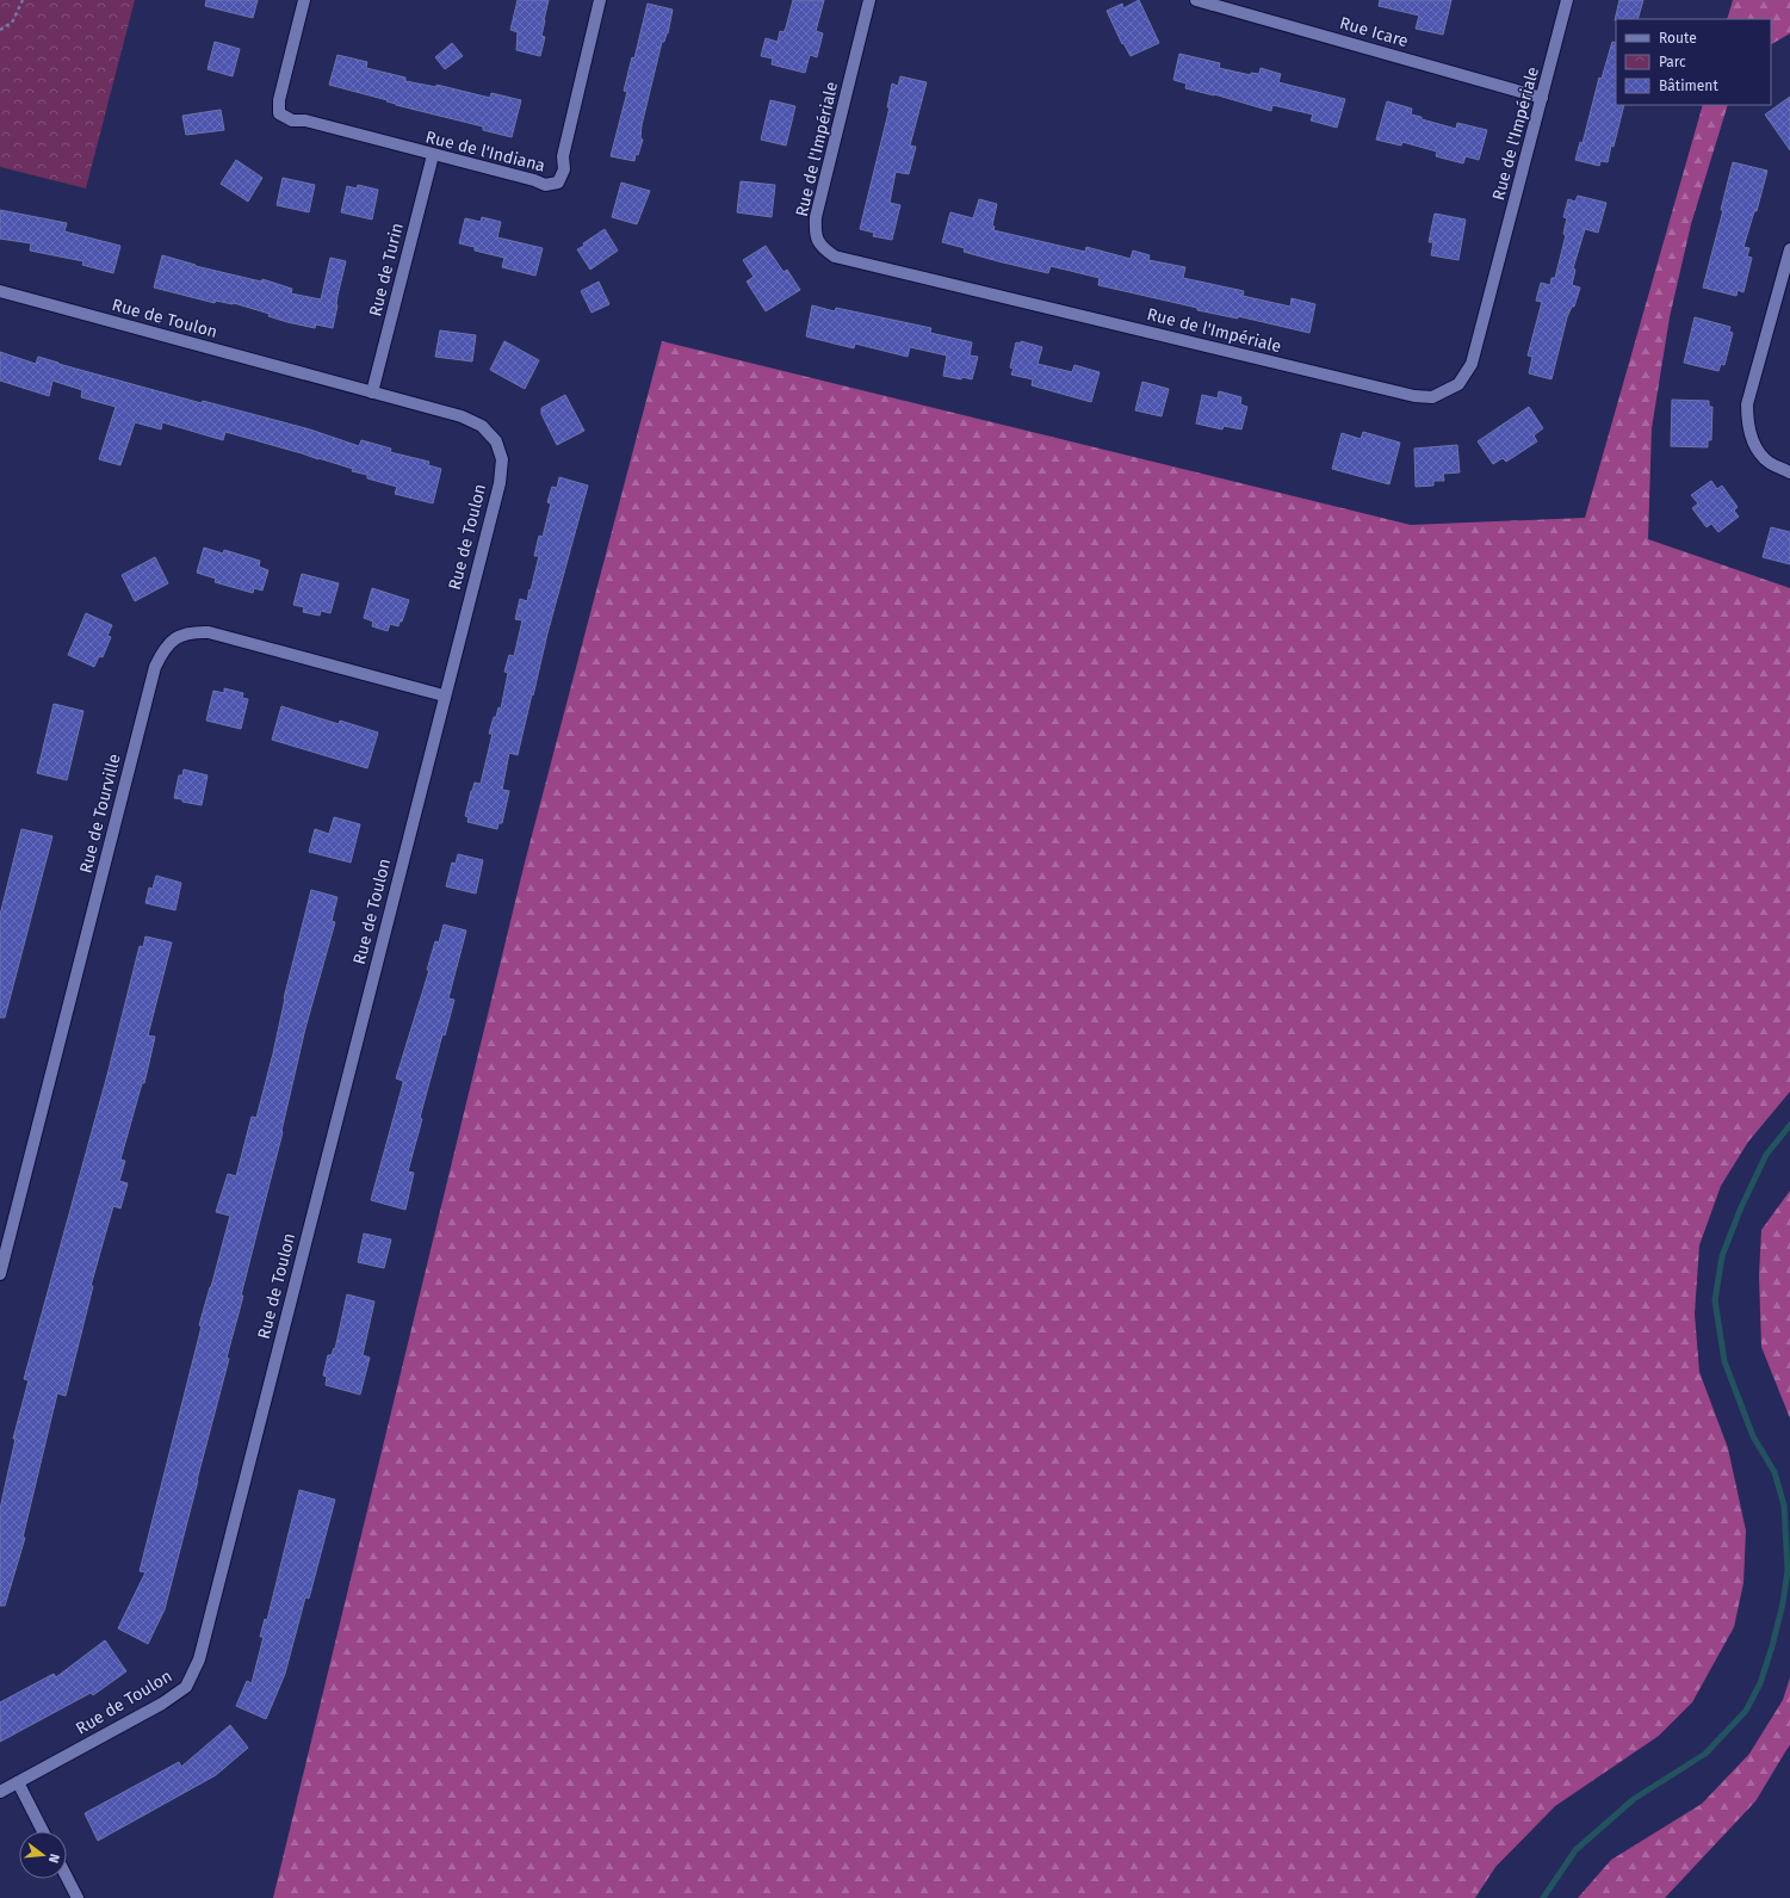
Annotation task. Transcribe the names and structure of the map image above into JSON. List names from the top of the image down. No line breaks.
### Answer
{"streets":{"street":["Rue Icare","Rue de l'Impériale","Rue de l'Indiana","Rue de Turin","Rue de Toulon","Rue de Tourville"]},"crossings":[["Rue Icare","Rue de l'Impériale"],["Rue de l'Indiana","Rue de Turin"],["Rue de Turin","Rue de Toulon"],["Rue de Toulon","Rue de Tourville"]],"legend":["Route","Parc","Bâtiment"],"north":"right"}
